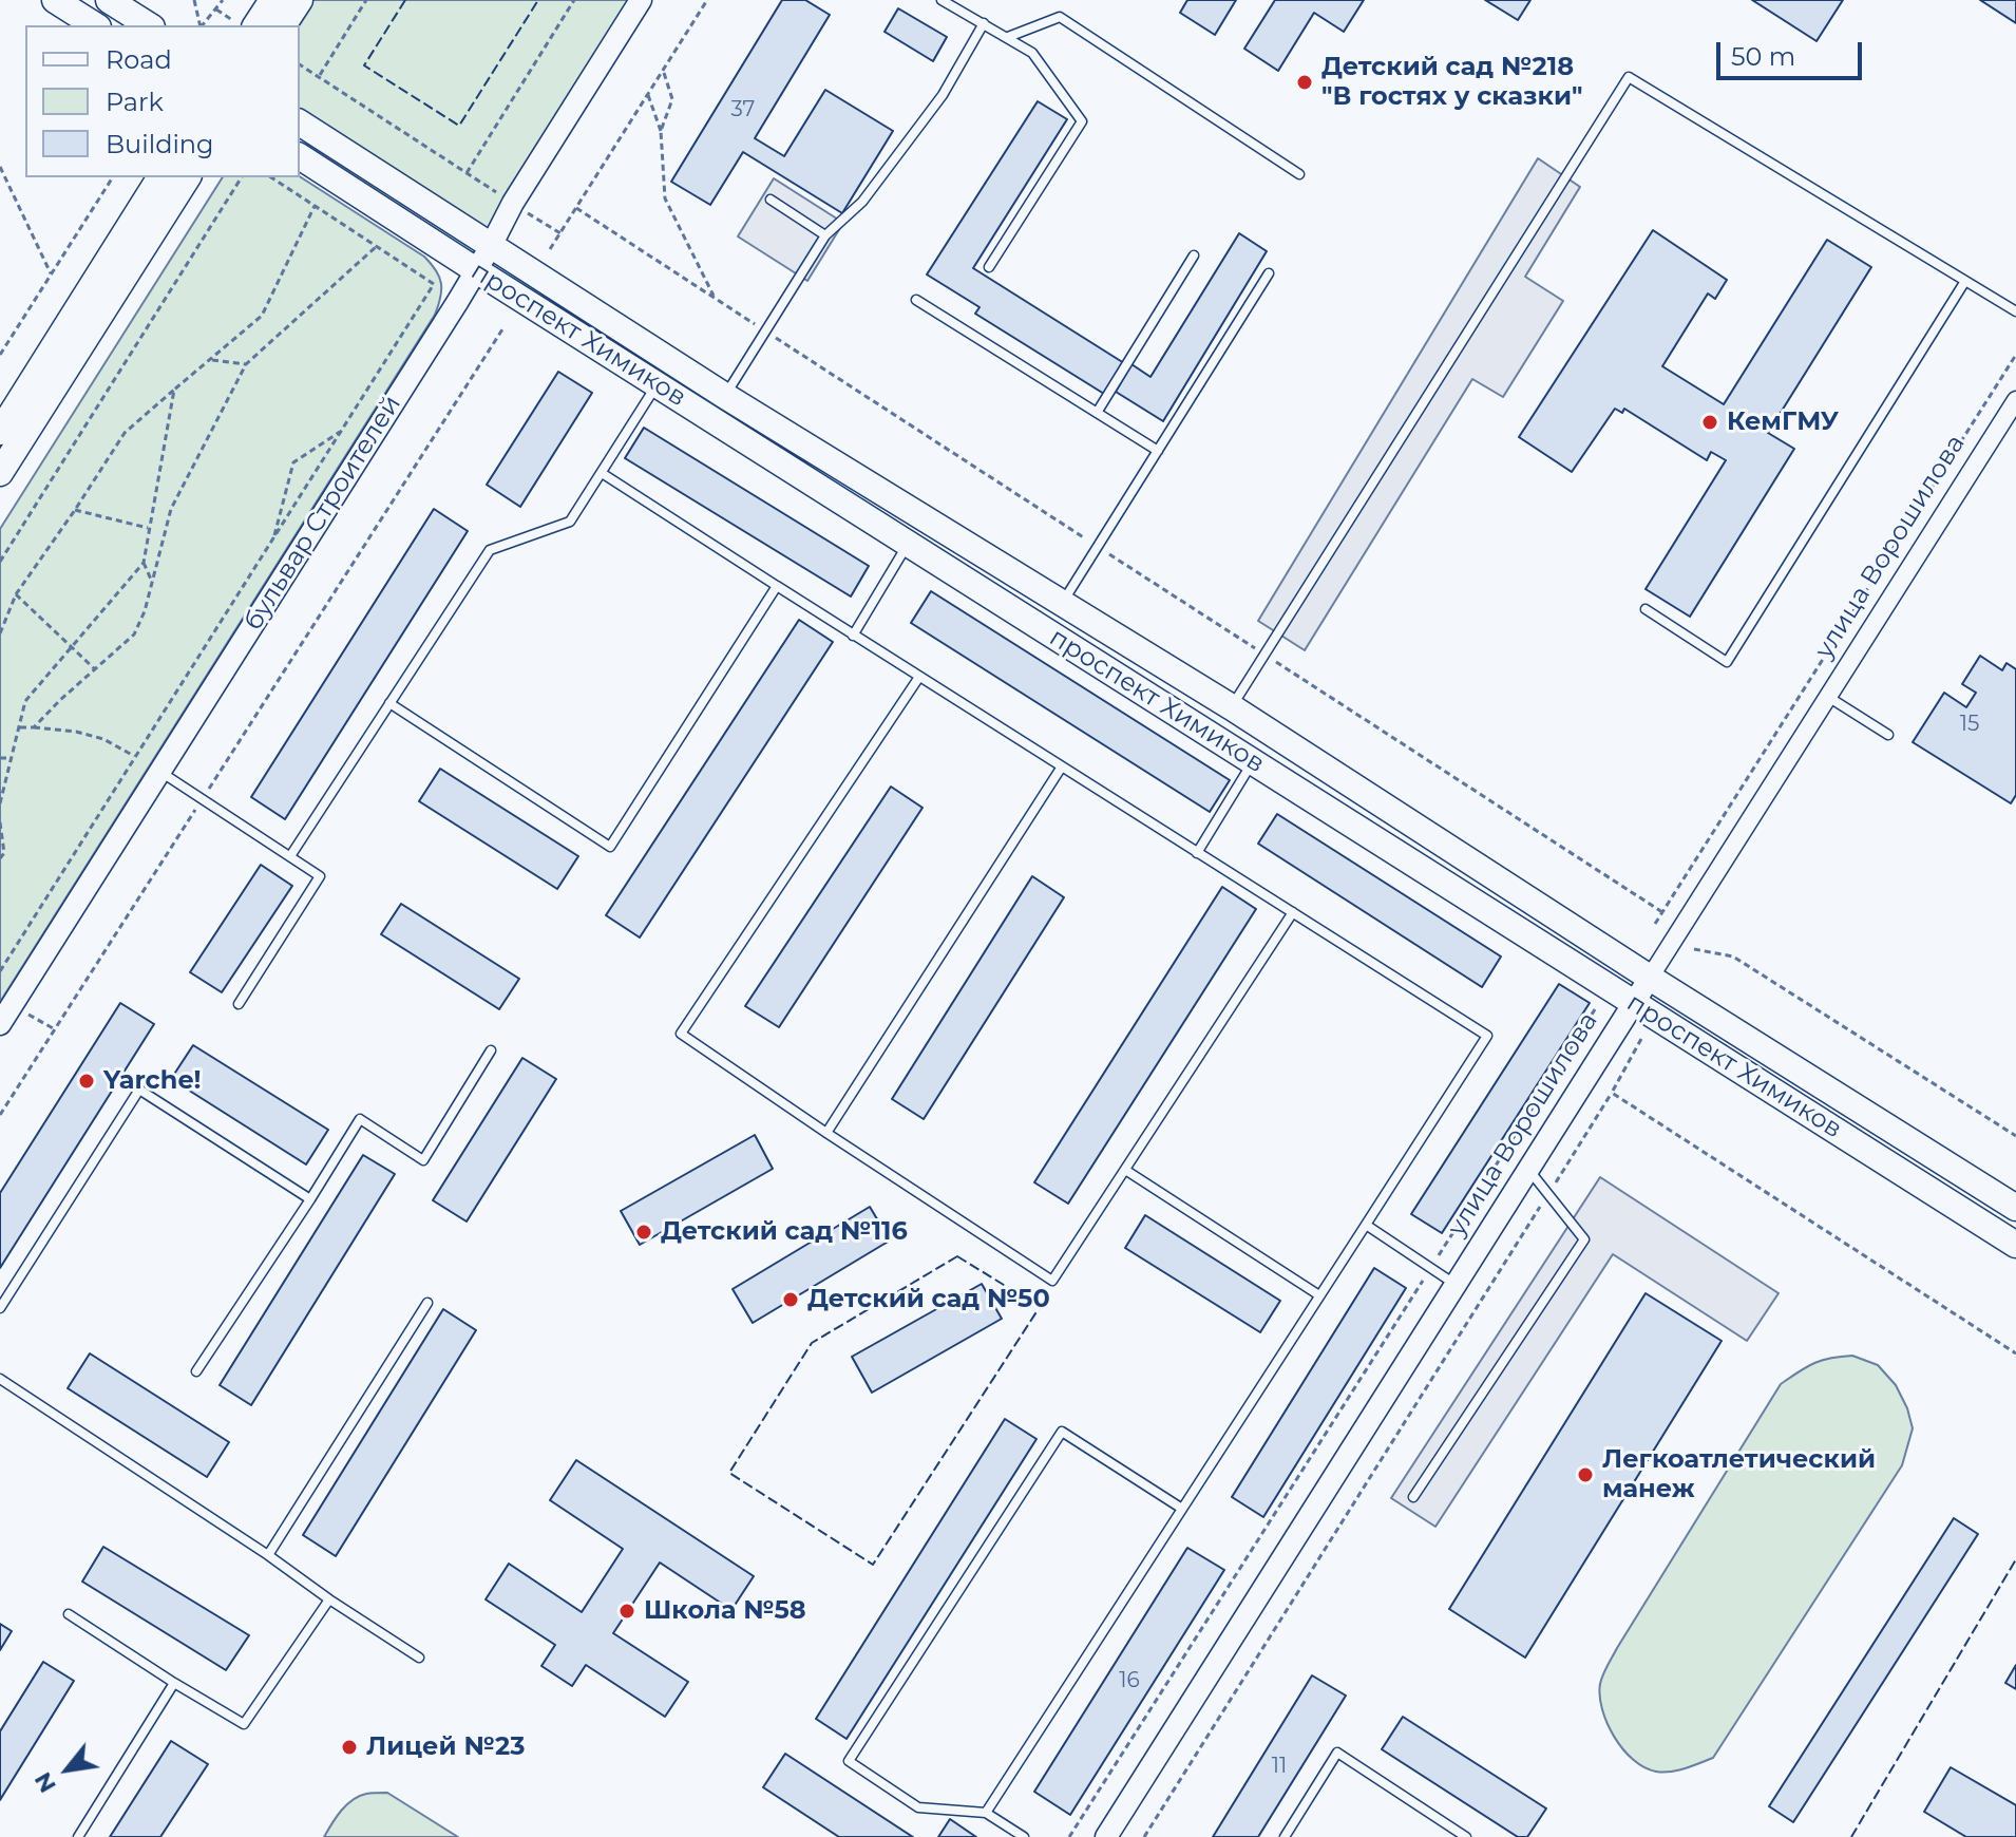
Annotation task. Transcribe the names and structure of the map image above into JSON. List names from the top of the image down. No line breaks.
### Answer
{"streets":{"main road":["проспект Химиков"],"street":["бульвар Строителей","улица Ворошилова"]},"crossings":[["проспект Химиков","бульвар Строителей"],["проспект Химиков","улица Ворошилова"]],"places":["Детский сад №218 \"В гостях у сказки\"","КемГМУ","Yarche!","Детский сад №116","Детский сад №50","Легкоатлетический манеж","Школа №58","Лицей №23"],"house_numbers":["37","15","16","11"],"legend":["Road","Park","Building"],"scale_bar":"50 m","north":"bottom left"}
